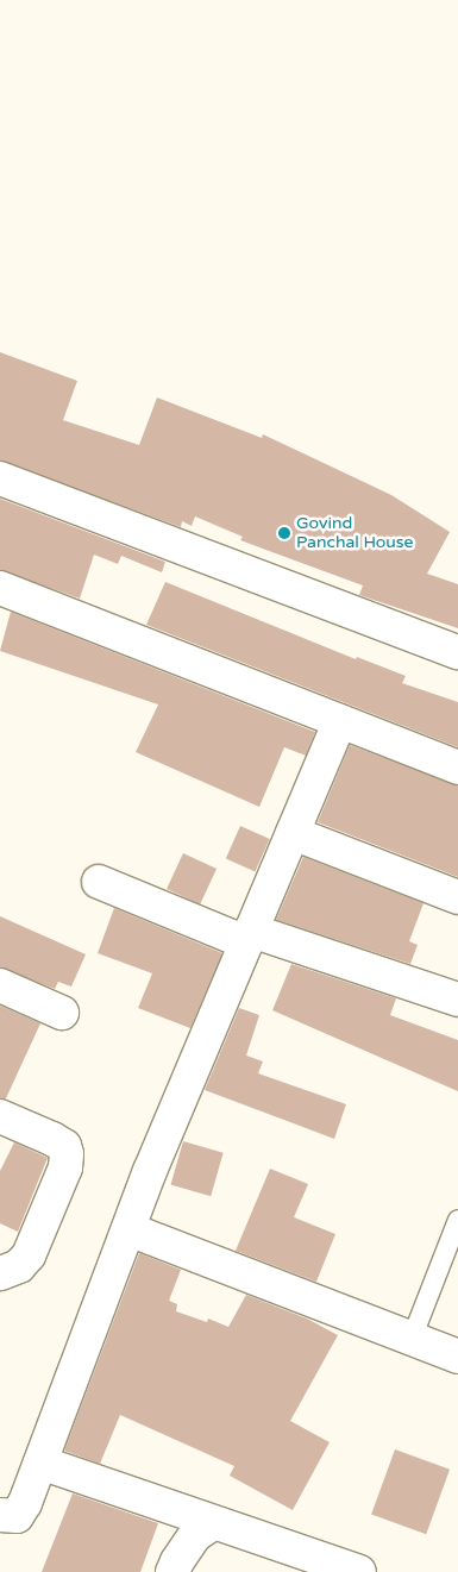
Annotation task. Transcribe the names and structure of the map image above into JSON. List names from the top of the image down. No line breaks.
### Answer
{"places":["Govind Panchal House"]}
